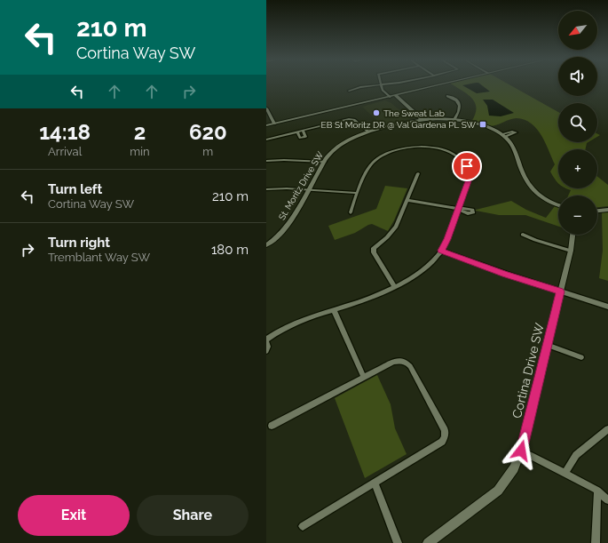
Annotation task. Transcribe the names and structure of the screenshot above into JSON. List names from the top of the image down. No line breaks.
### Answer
{"streets":{"street":["St. Moritz Drive SW","Cortina Drive SW"]},"places":{"other":["The Sweat Lab"],"transit":["EB St Moritz DR @ Val Gardena PL SW"]},"north":"bottom left","page":{"turn":["210 m","Cortina Way SW"],"map_buttons":["+","−"],"eta":["14:18","Arrival","2","min","620","m"],"list":[{"name":"Turn left","note":"Cortina Way SW","value":"210 m"},{"name":"Turn right","note":"Tremblant Way SW","value":"180 m"}],"buttons":["Exit","Share"]}}
